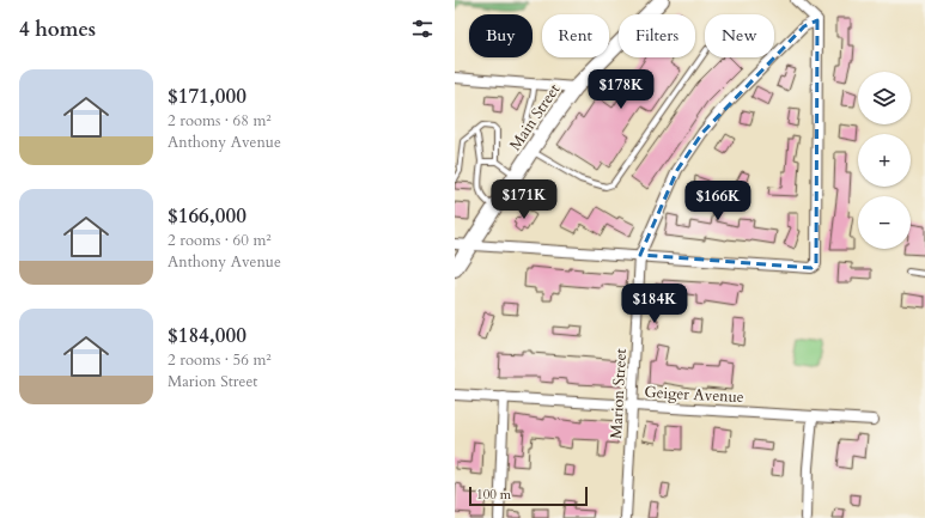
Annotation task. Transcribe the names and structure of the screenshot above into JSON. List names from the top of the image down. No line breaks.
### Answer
{"streets":{"main road":["Main Street"],"street":["Marion Street","Geiger Avenue"]},"crossings":[["Marion Street","Geiger Avenue"]],"scale_bar":"100 m","page":{"heading":"4 homes","chip":["Buy","Rent","Filters","New"],"list":[{"name":"$171,000","note":"2 rooms · 68 m² · Anthony Avenue"},{"name":"$166,000","note":"2 rooms · 60 m² · Anthony Avenue"},{"name":"$184,000","note":"2 rooms · 56 m² · Marion Street"}],"price":["$178K","$171K","$166K","$184K"],"map_buttons":["+","−"],"scale":"100 m"}}
